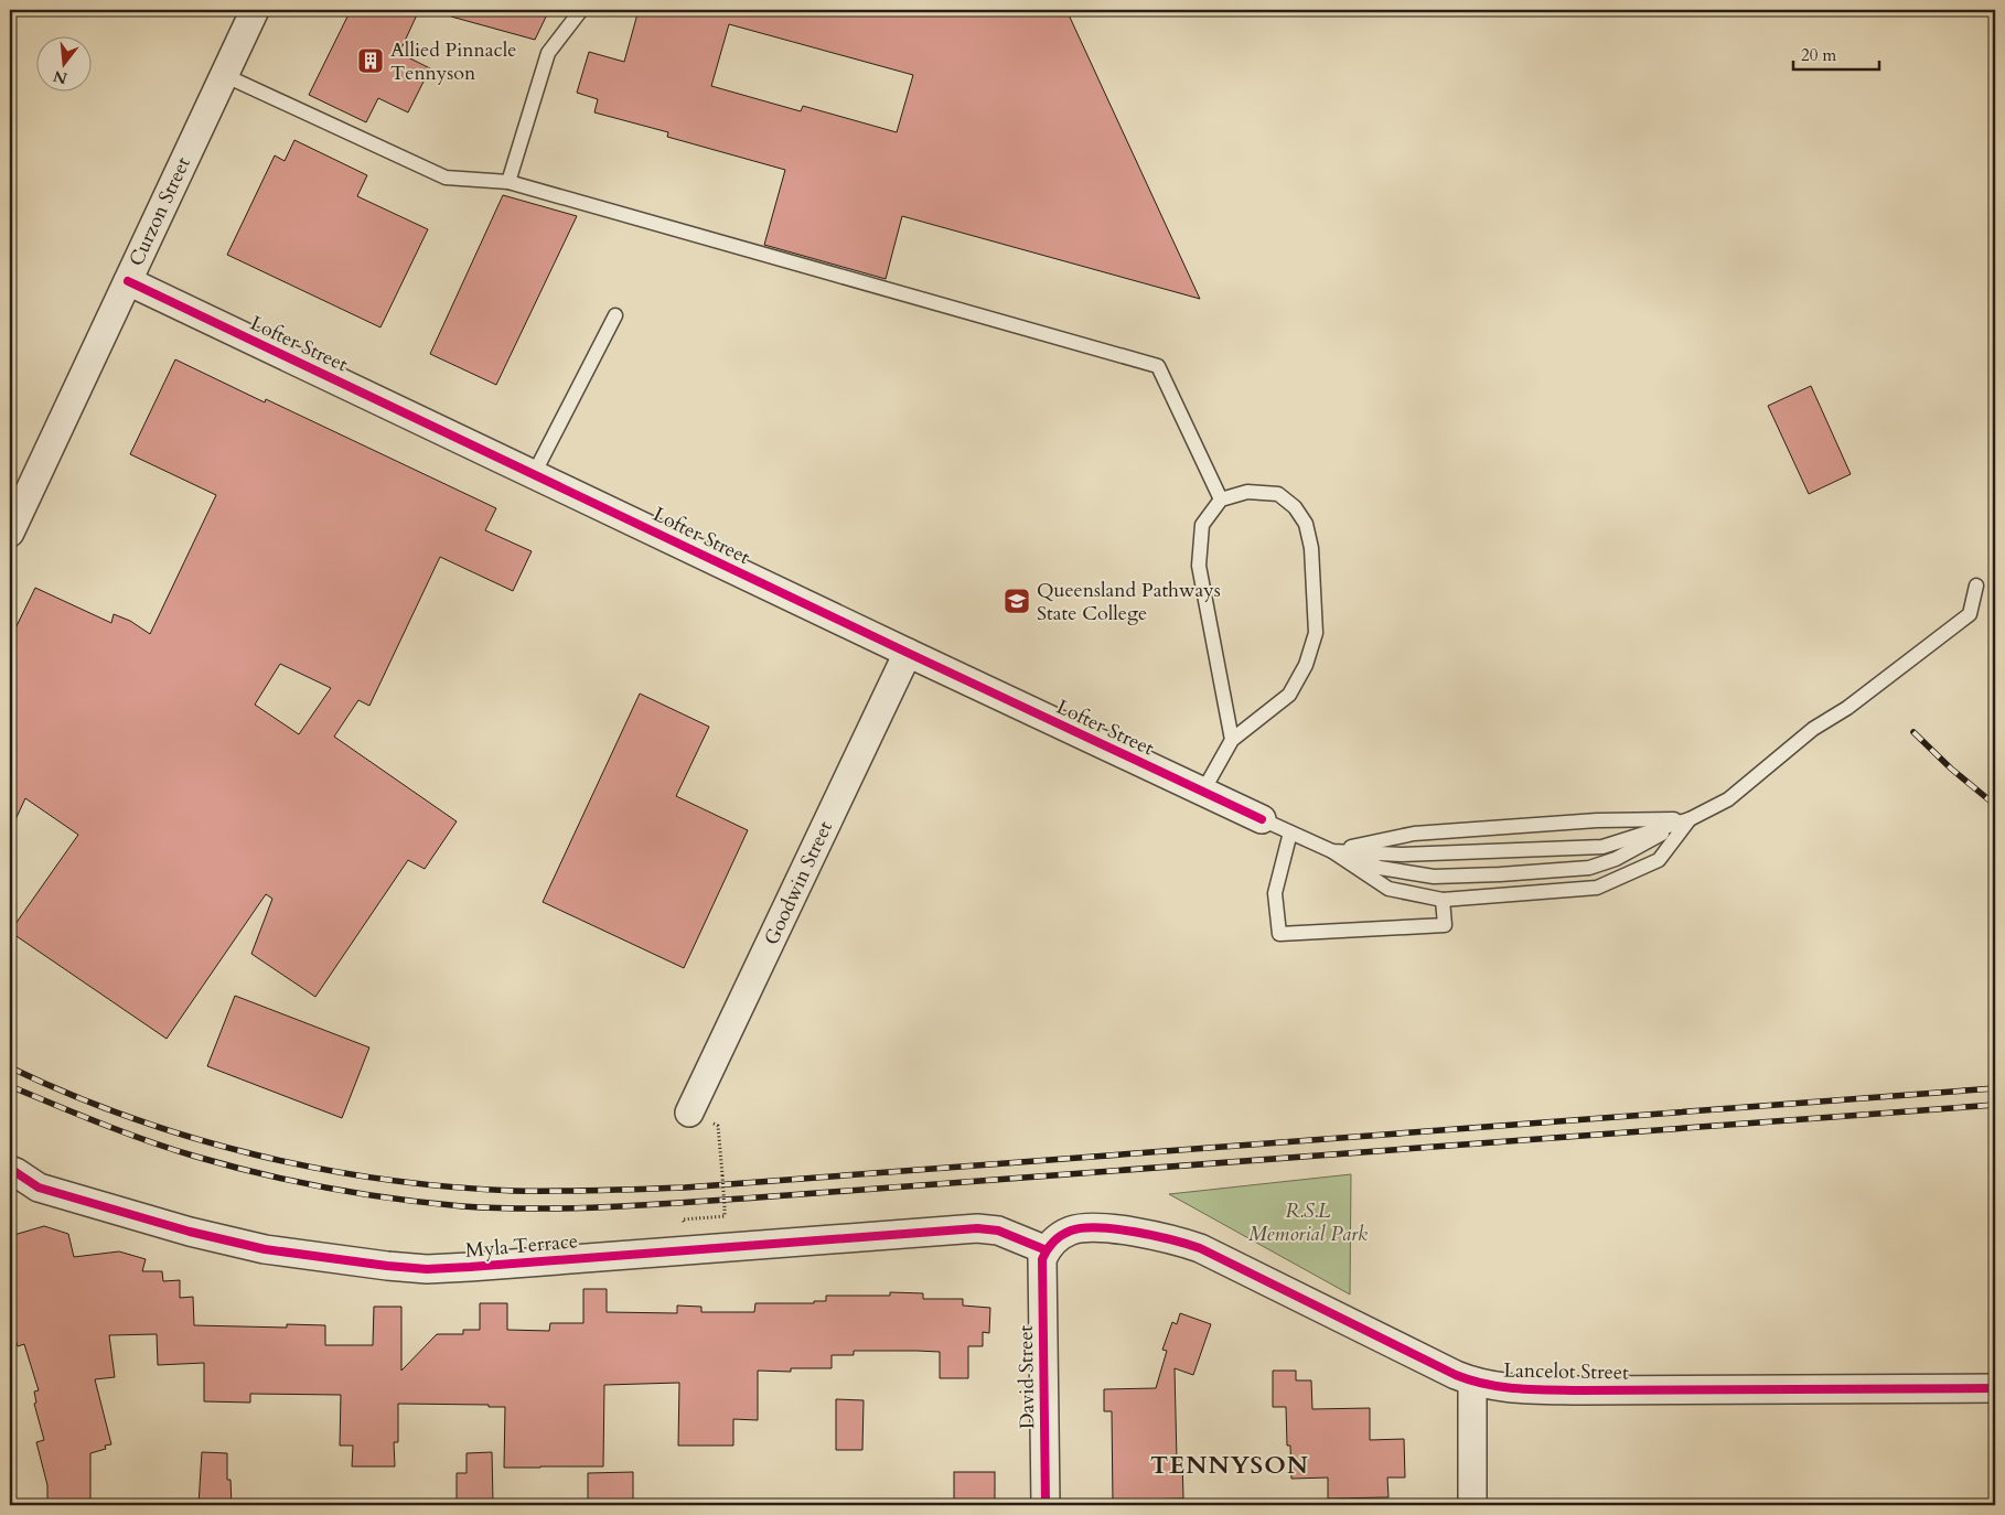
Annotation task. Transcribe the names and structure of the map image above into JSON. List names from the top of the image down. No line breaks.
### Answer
{"streets":{"street":["Curzon Street","Lofter Street","Goodwin Street","Myla Terrace","Lancelot Street","David Street"]},"crossings":[["Curzon Street","Lofter Street"],["Lofter Street","Goodwin Street"],["Myla Terrace","Lancelot Street"],["Myla Terrace","David Street"],["Lancelot Street","David Street"]],"districts":["TENNYSON"],"parks":["R.S.L Memorial Park"],"places":{"building":["Allied Pinnacle Tennyson"],"school or university":["Queensland Pathways State College"]},"scale_bar":"20 m","north":"bottom"}
